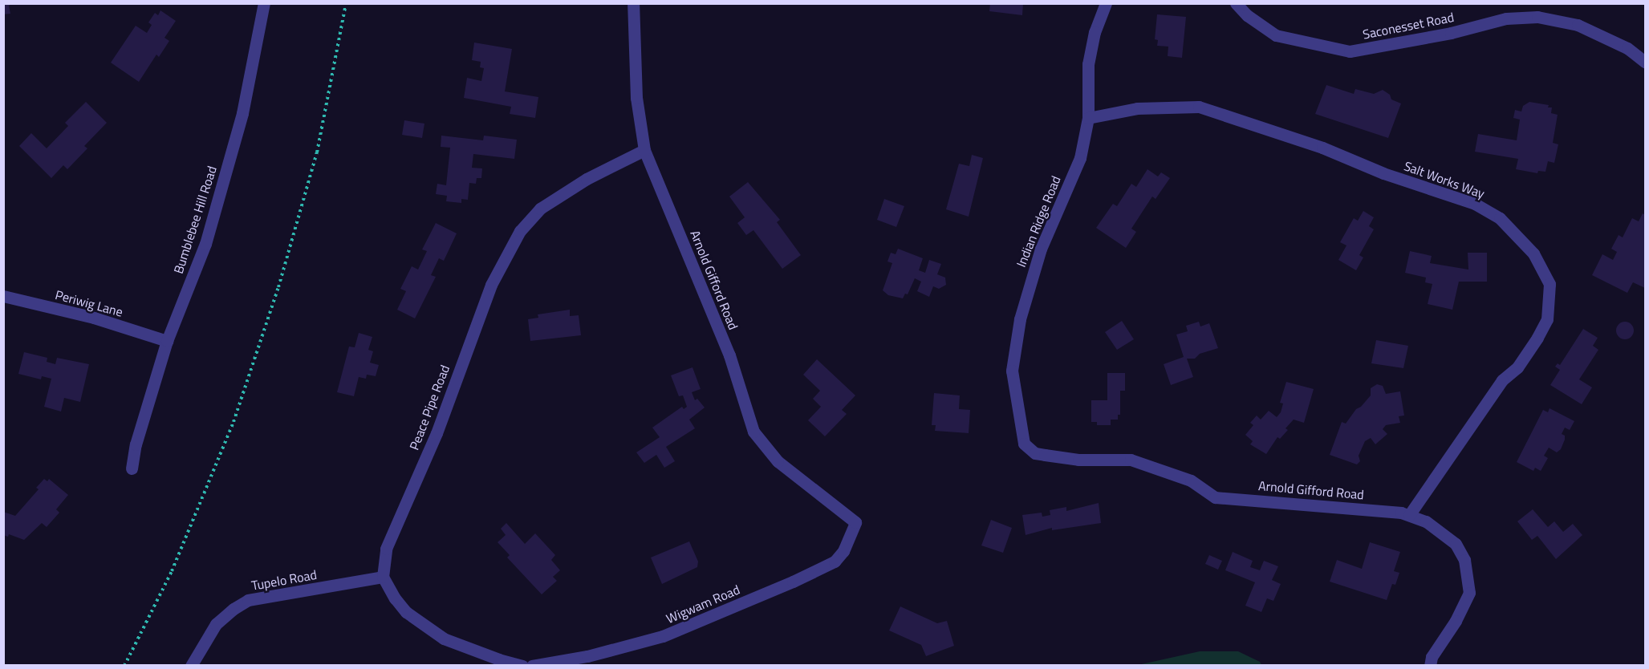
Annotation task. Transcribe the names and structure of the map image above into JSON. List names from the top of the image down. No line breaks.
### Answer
{"streets":{"street":["Saconesset Road","Salt Works Way","Bumblebee Hill Road","Indian Ridge Road","Arnold Gifford Road","Periwig Lane","Peace Pipe Road","Tupelo Road","Wigwam Road"]},"crossings":[["Salt Works Way","Indian Ridge Road"],["Salt Works Way","Arnold Gifford Road"],["Bumblebee Hill Road","Periwig Lane"],["Indian Ridge Road","Arnold Gifford Road"],["Arnold Gifford Road","Peace Pipe Road"],["Arnold Gifford Road","Wigwam Road"],["Peace Pipe Road","Tupelo Road"]]}
